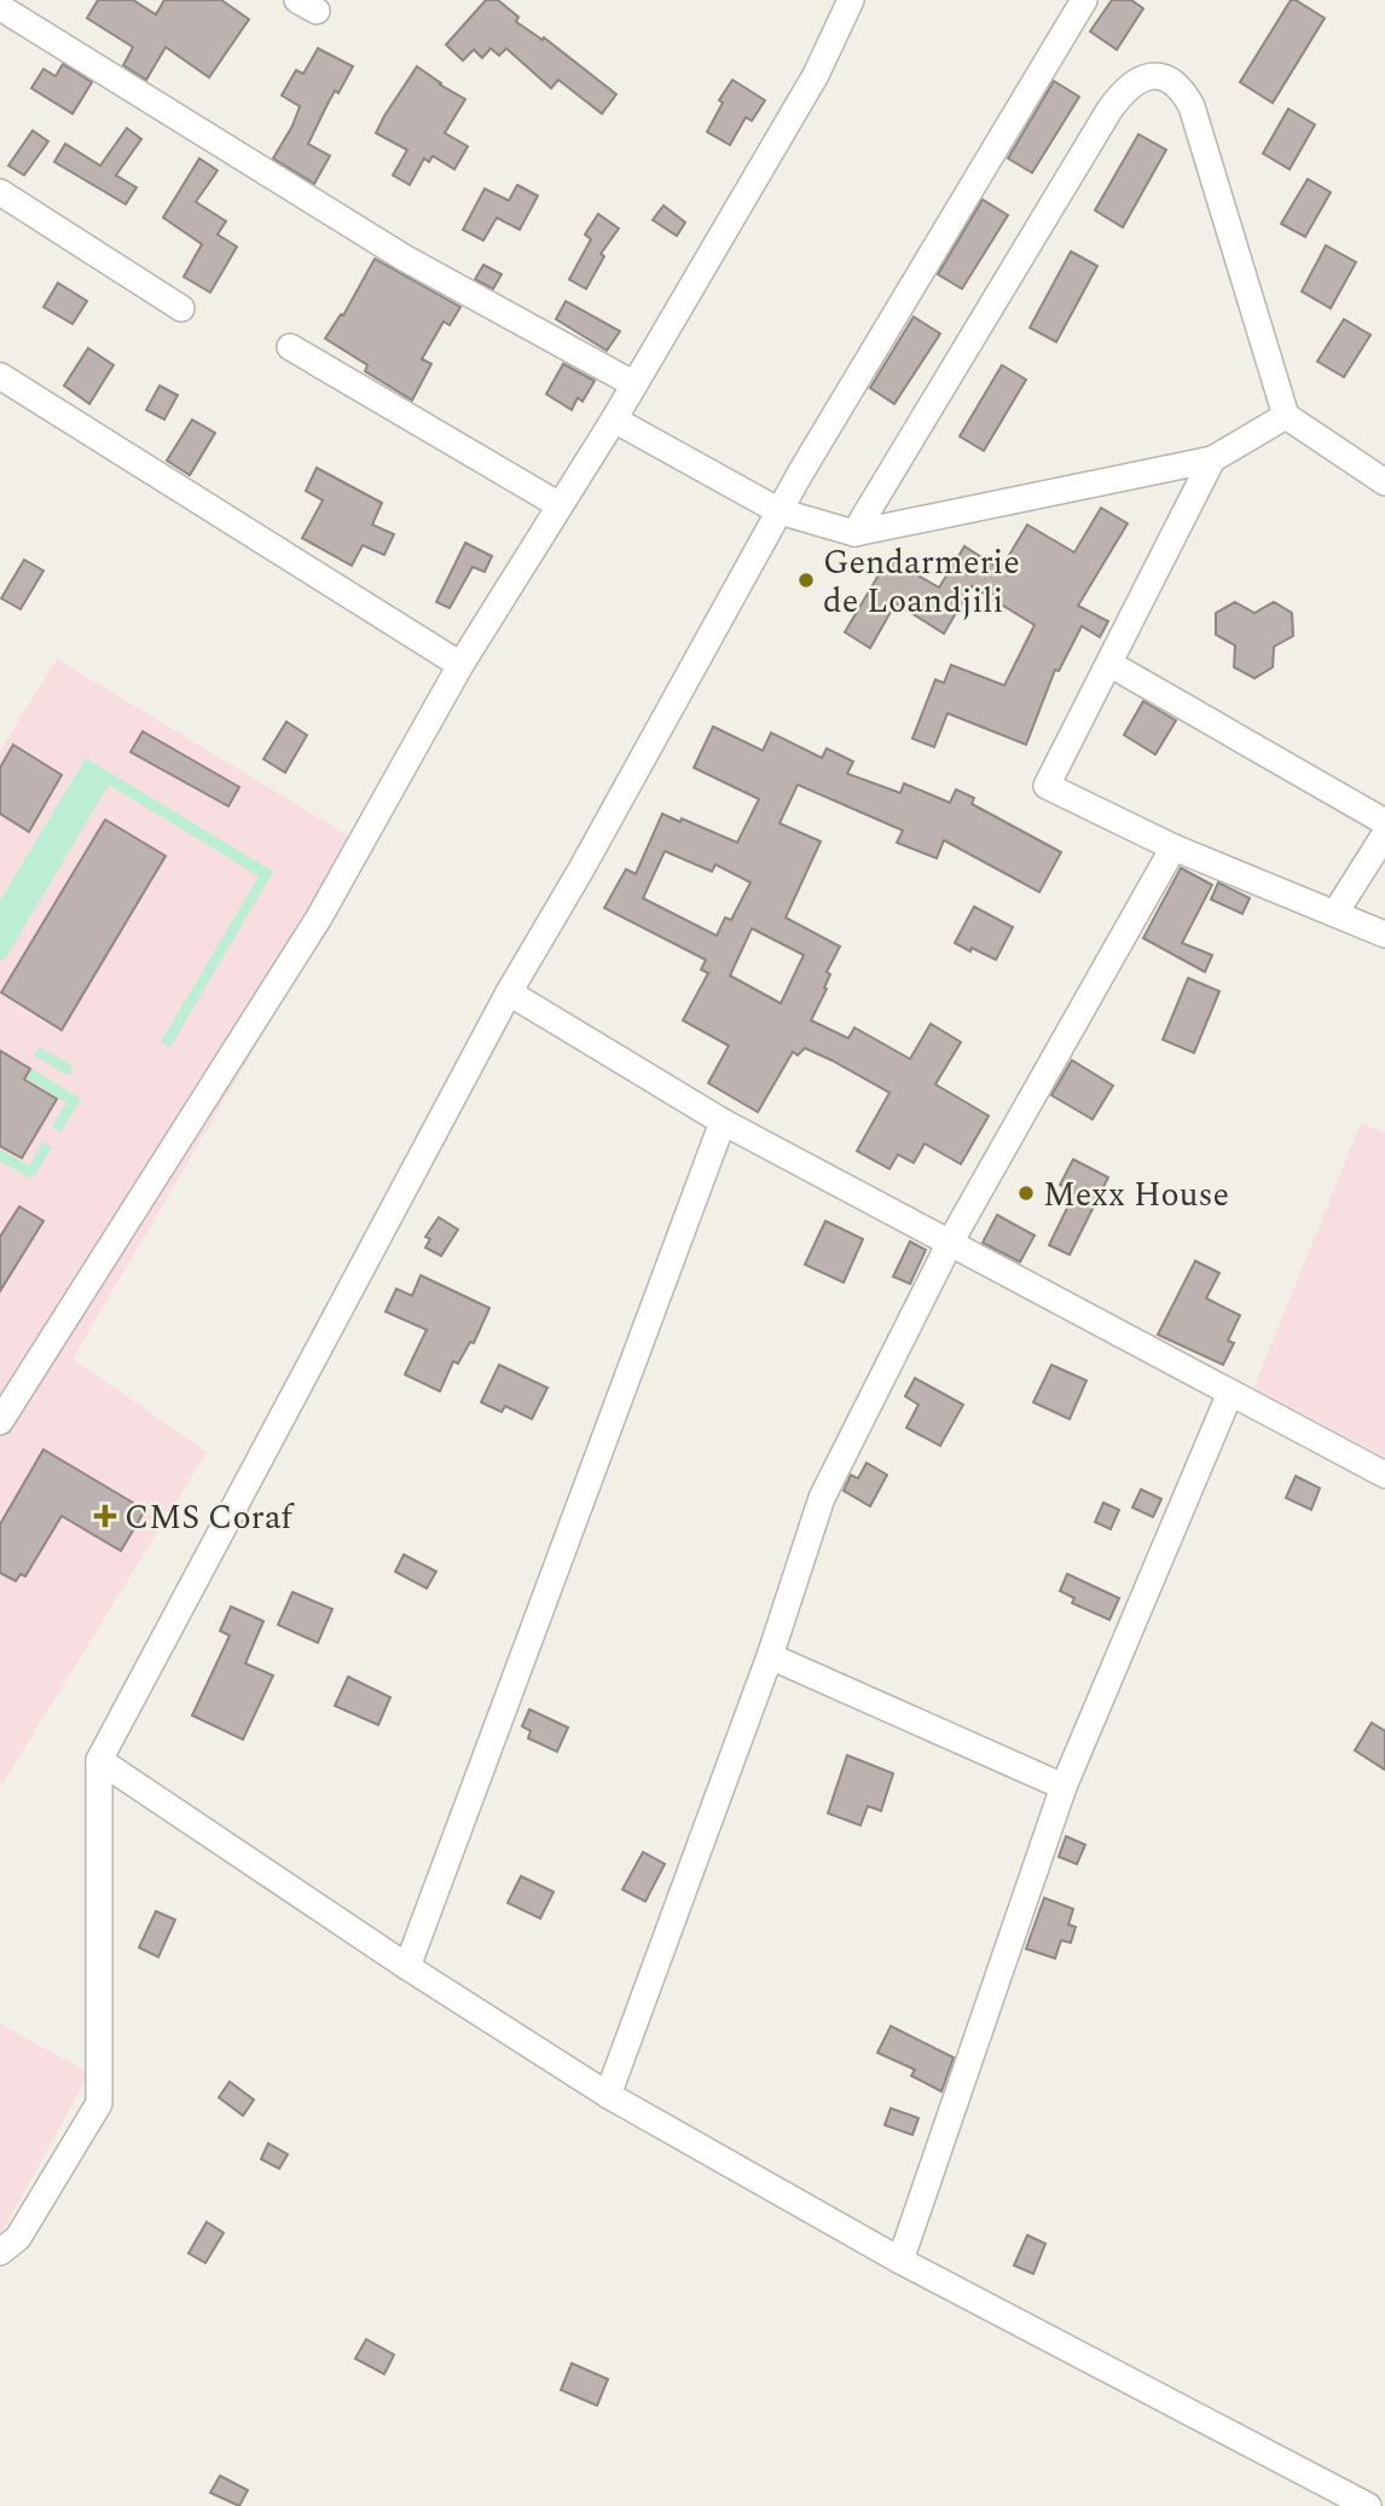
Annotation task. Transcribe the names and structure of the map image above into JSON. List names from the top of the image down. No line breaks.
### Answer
{"places":{"other":["Gendarmerie de Loandjili","Mexx House"],"health":["CMS Coraf"]}}
